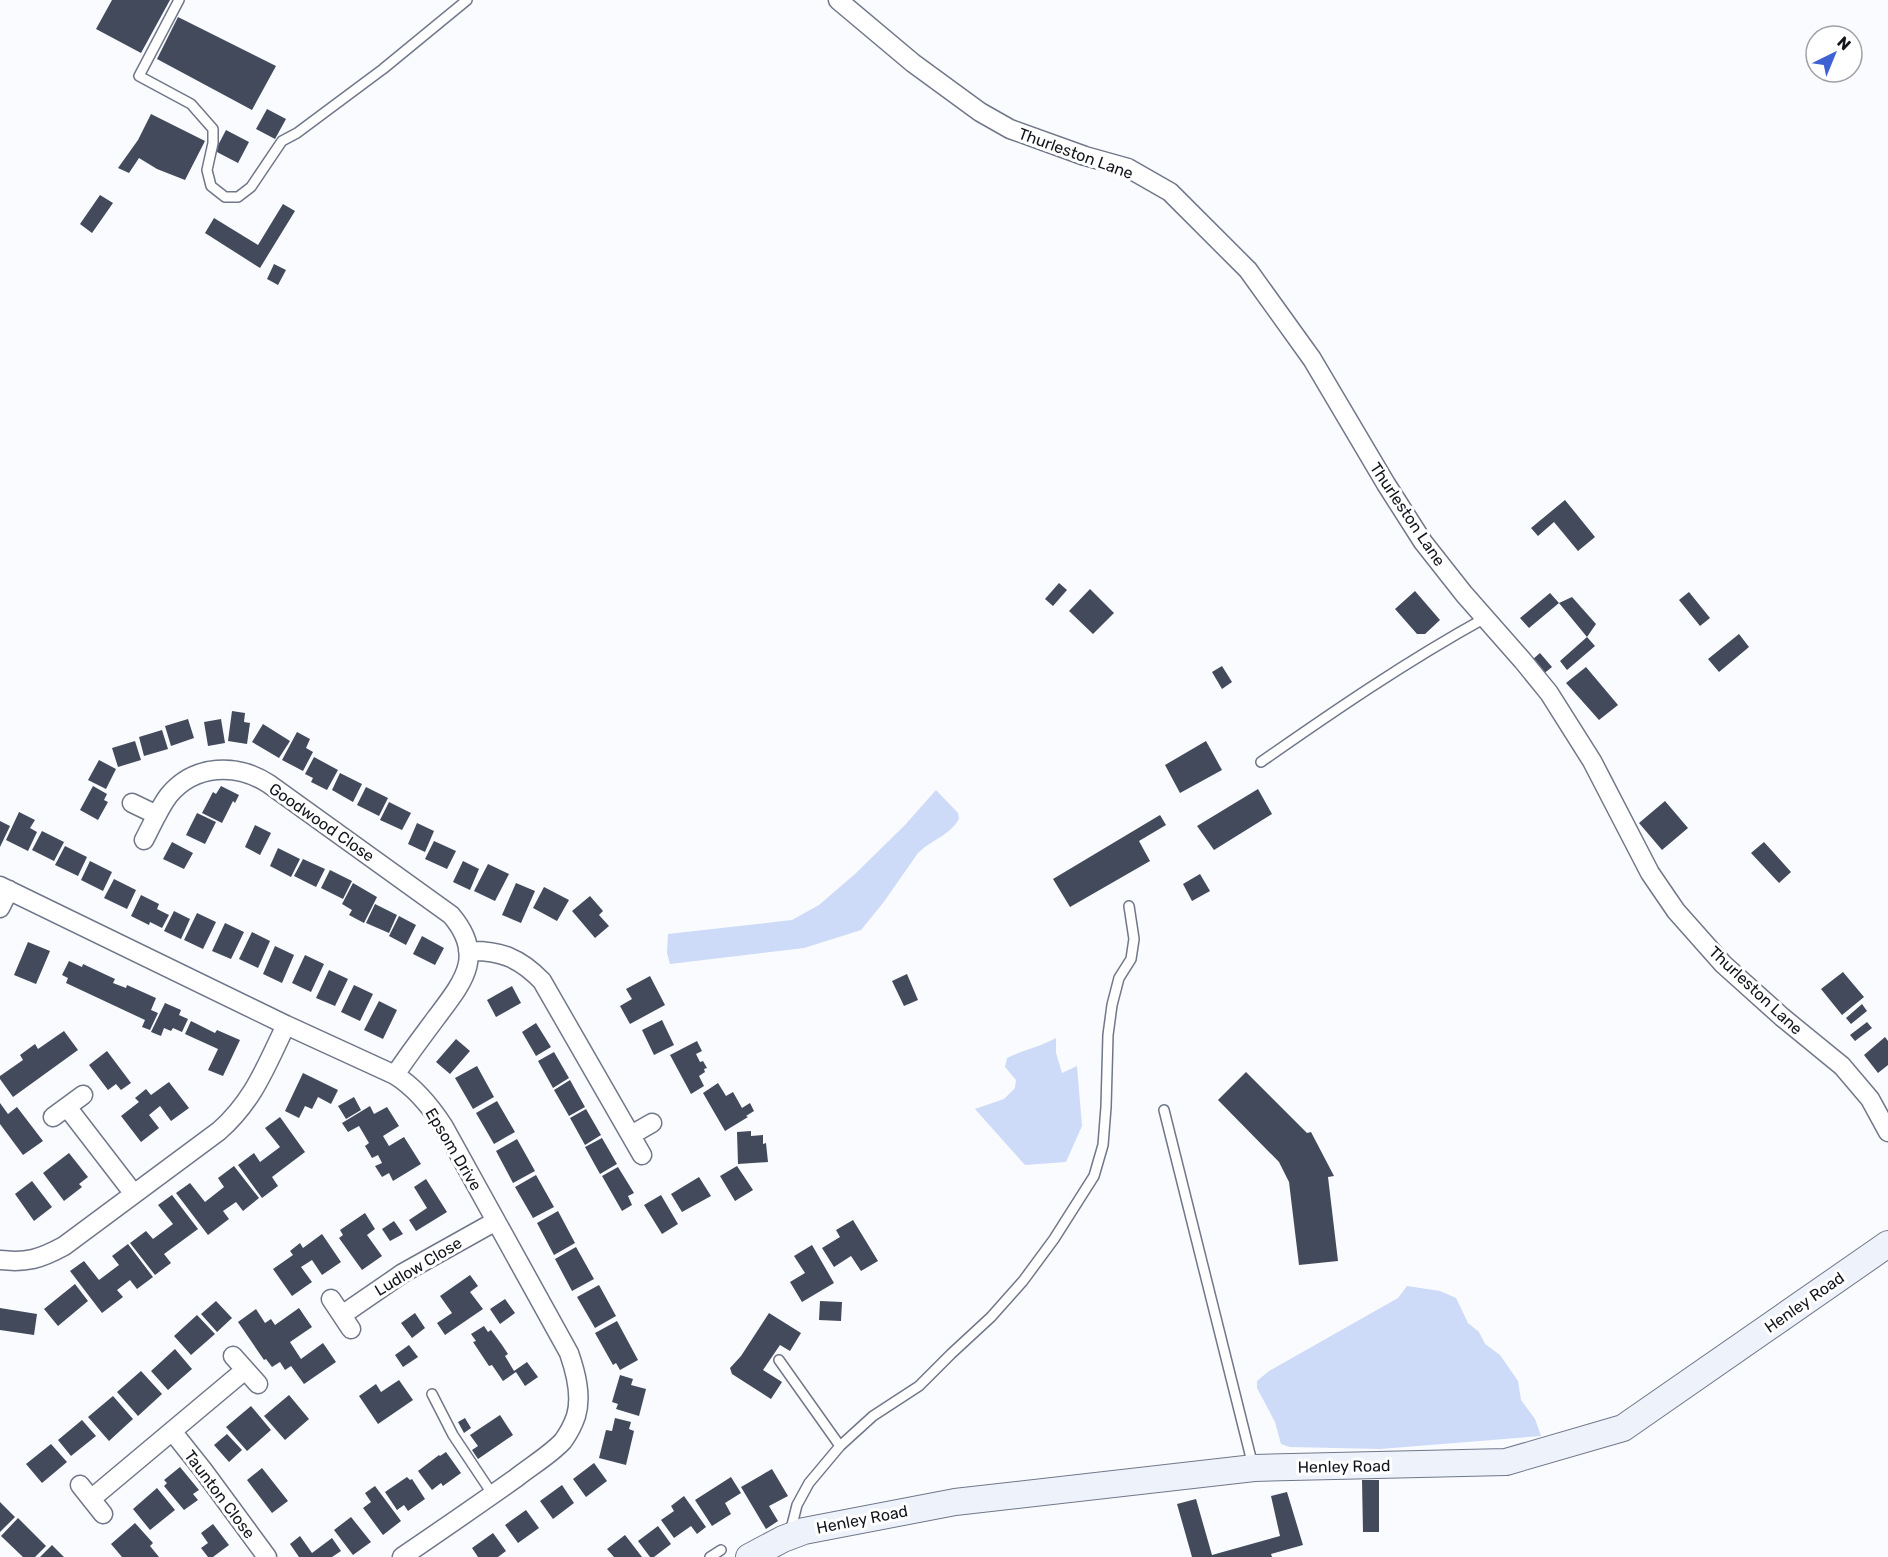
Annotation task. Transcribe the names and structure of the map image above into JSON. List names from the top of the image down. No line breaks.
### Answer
{"streets":{"street":["Thurleston Lane","Goodwood Close","Epsom Drive","Ludlow Close","Henley Road","Taunton Close"]},"crossings":[["Epsom Drive","Ludlow Close"]],"north":"top right"}
